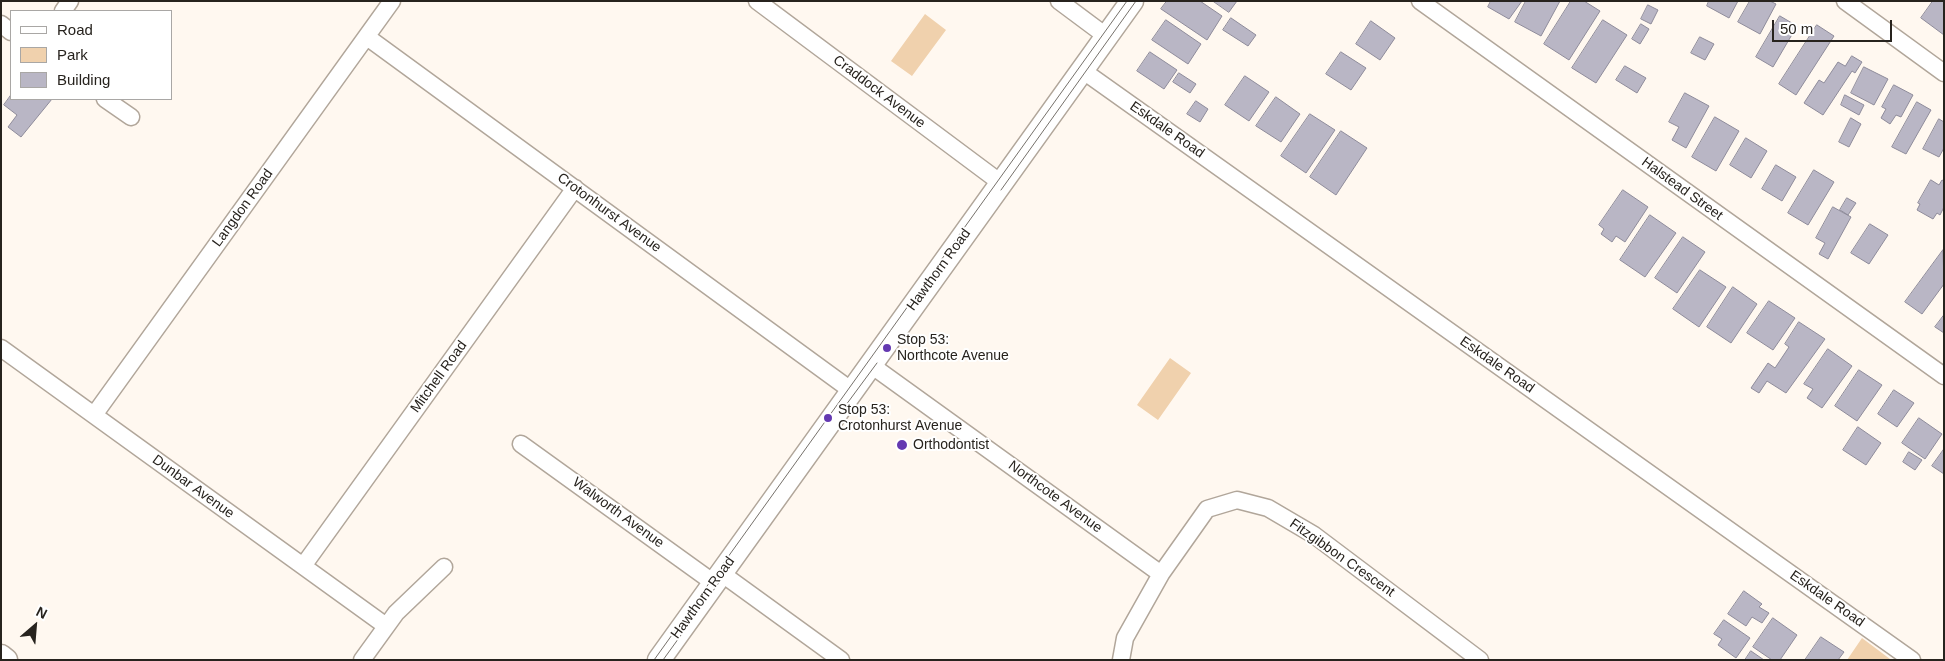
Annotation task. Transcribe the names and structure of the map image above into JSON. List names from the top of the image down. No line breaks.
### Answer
{"streets":{"main road":["Hawthorn Road"],"street":["Craddock Avenue","Eskdale Road","Halstead Street","Langdon Road","Crotonhurst Avenue","Mitchell Road","Dunbar Avenue","Northcote Avenue","Walworth Avenue","Fitzgibbon Crescent"]},"crossings":[["Craddock Avenue","Hawthorn Road"],["Eskdale Road","Hawthorn Road"],["Langdon Road","Crotonhurst Avenue"],["Langdon Road","Dunbar Avenue"],["Crotonhurst Avenue","Hawthorn Road"],["Crotonhurst Avenue","Mitchell Road"],["Hawthorn Road","Northcote Avenue"],["Hawthorn Road","Walworth Avenue"],["Mitchell Road","Dunbar Avenue"],["Northcote Avenue","Fitzgibbon Crescent"]],"places":["Stop 53: Northcote Avenue","Stop 53: Crotonhurst Avenue","Orthodontist"],"legend":["Road","Park","Building"],"scale_bar":"50 m","north":"top right"}
